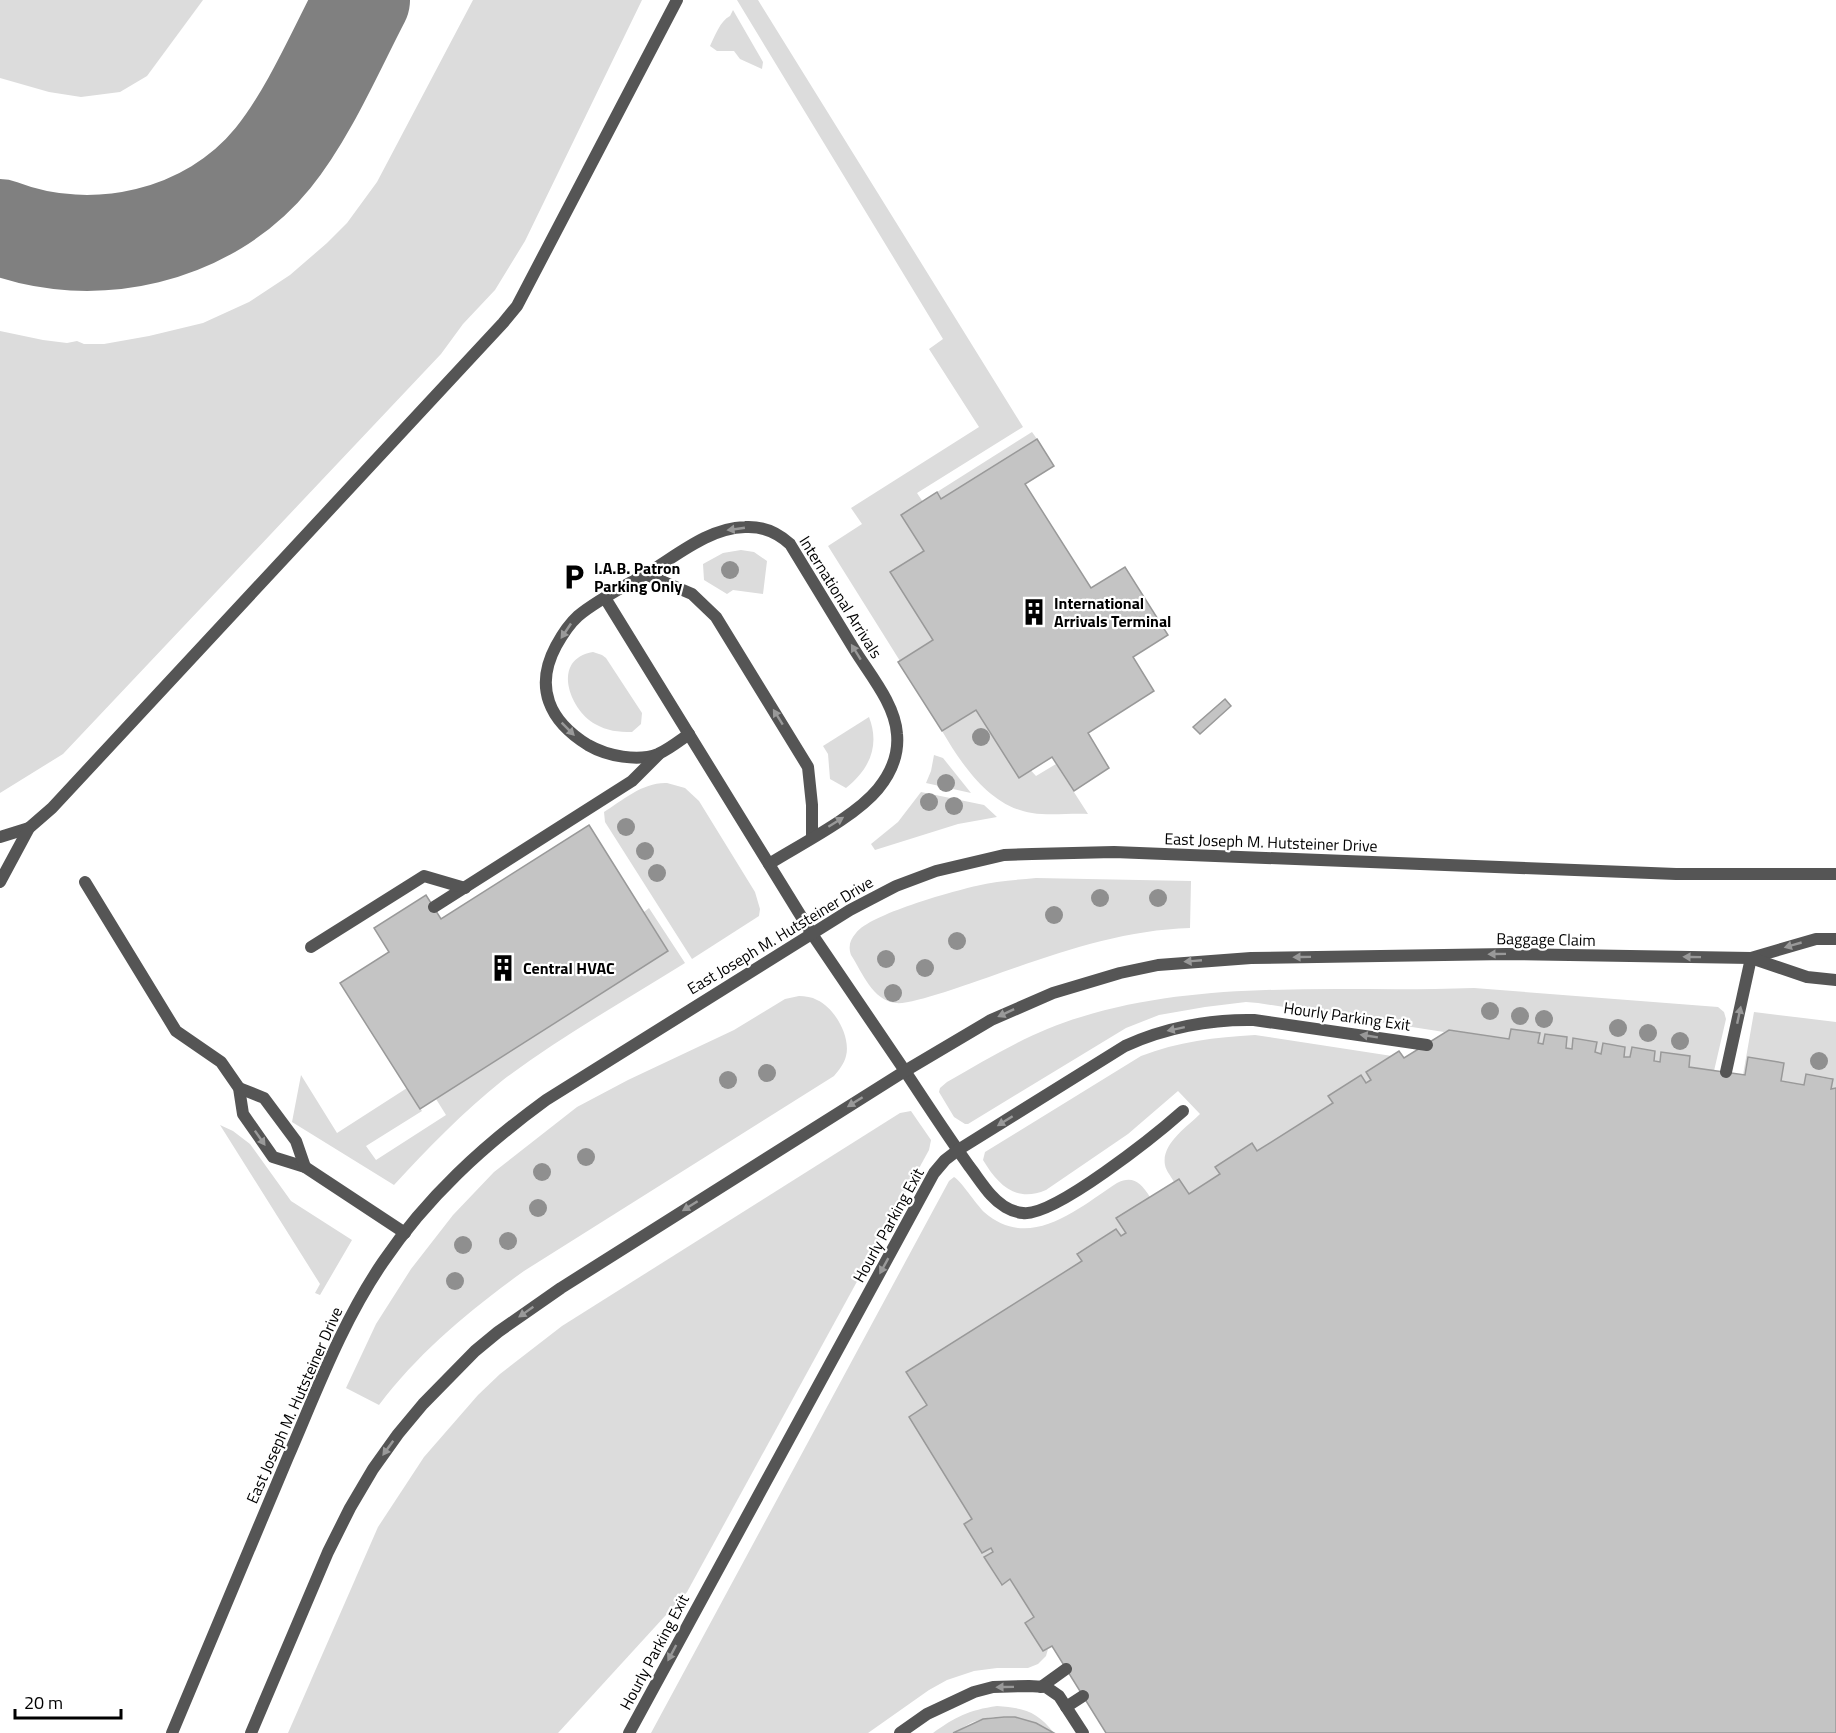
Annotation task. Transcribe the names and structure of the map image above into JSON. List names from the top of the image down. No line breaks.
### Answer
{"streets":{"street":["International Arrivals","East Joseph M. Hutsteiner Drive","Baggage Claim","Hourly Parking Exit"]},"one_way":["Baggage Claim","Hourly Parking Exit"],"places":{"parking":["I.A.B. Patron Parking Only"],"building":["International Arrivals Terminal","Central HVAC"]},"scale_bar":"20 m"}
